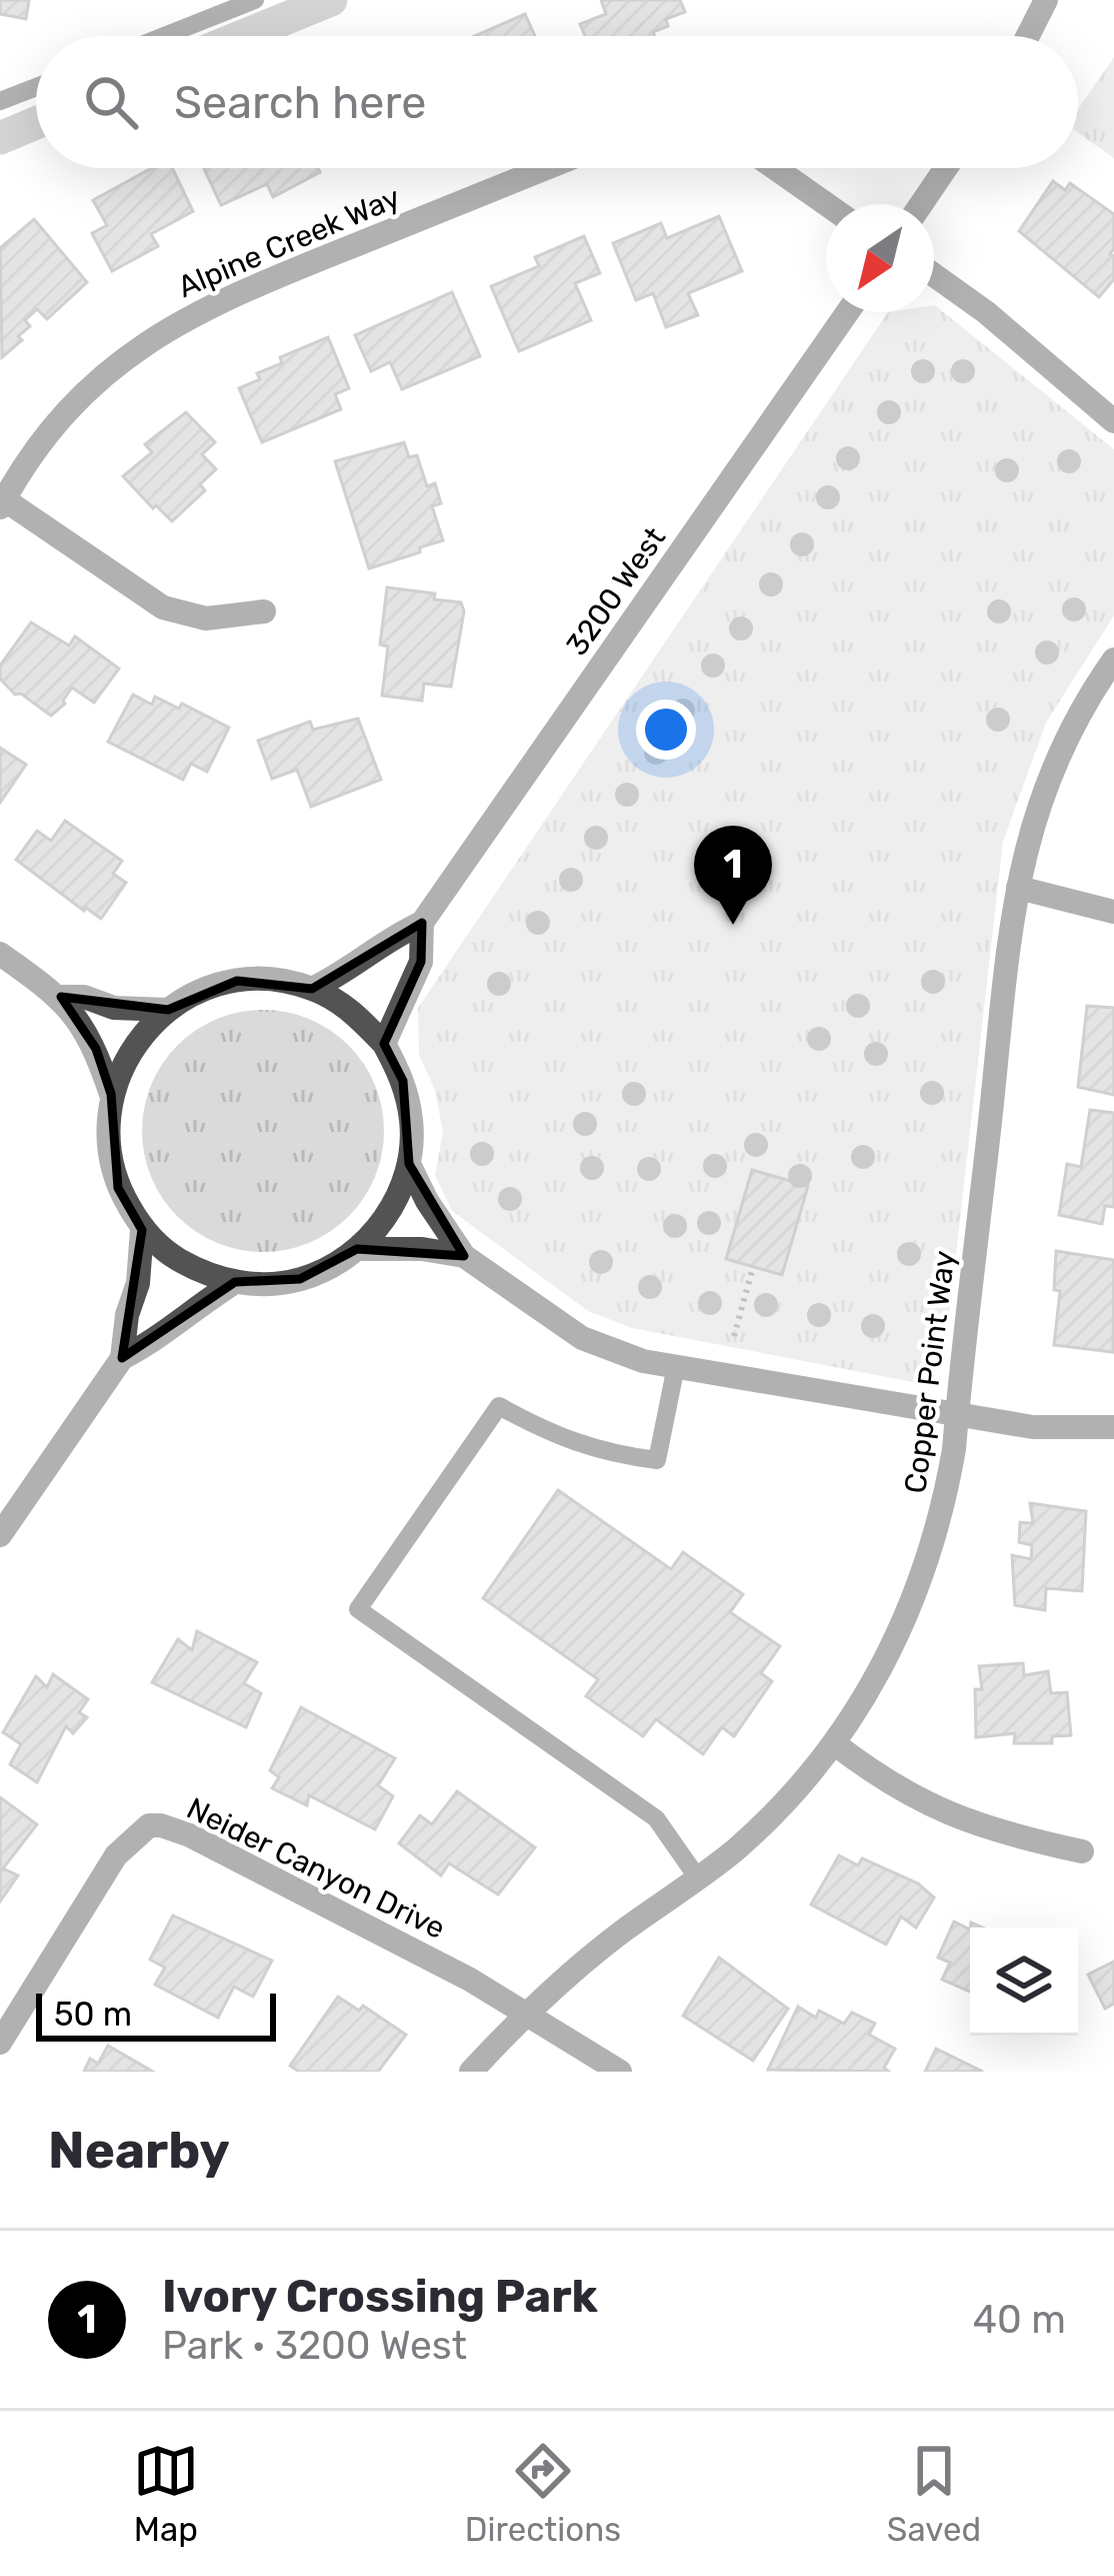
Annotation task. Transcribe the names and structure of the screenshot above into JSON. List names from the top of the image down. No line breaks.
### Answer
{"streets":{"street":["Alpine Creek Way","3200 West","Copper Point Way","Neider Canyon Drive"]},"crossings":[["Copper Point Way","Neider Canyon Drive"]],"scale_bar":"50 m","north":"bottom left","page":{"search":"Search here","pins":"1","scale":"50 m","heading":"Nearby","list":[{"mark":"1","name":"Ivory Crossing Park","note":"Park · 3200 West","value":"40 m"}],"nav":["Map","Directions","Saved"]}}
